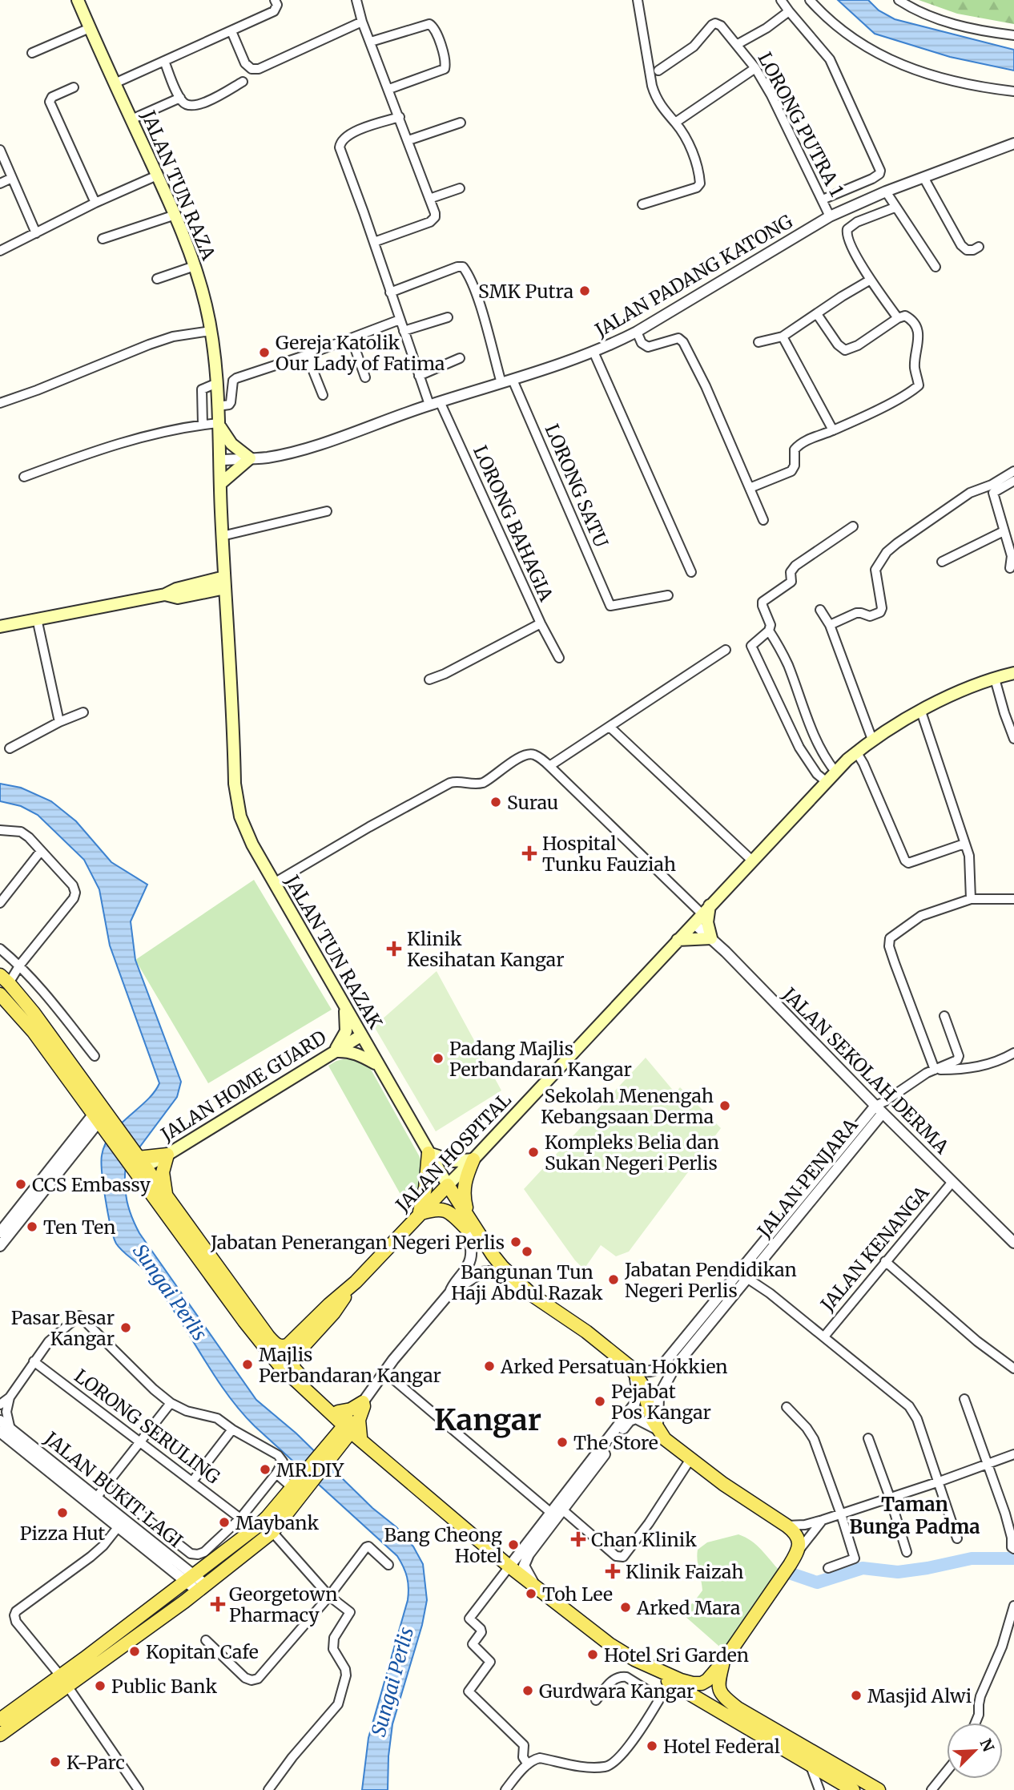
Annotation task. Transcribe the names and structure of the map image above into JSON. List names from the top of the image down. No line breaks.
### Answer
{"streets":{"main road":["JALAN TUN RAZA","JALAN TUN RAZAK","JALAN HOME GUARD","JALAN HOSPITAL"],"street":["LORONG PUTRA 1","JALAN PADANG KATONG","LORONG SATU","LORONG BAHAGIA","JALAN SEKOLAH DERMA","JALAN PENJARA","JALAN KENANGA","LORONG SERULING","JALAN BUKIT LAGI"]},"crossings":[["LORONG PUTRA 1","JALAN PADANG KATONG"],["JALAN TUN RAZA","JALAN PADANG KATONG"],["JALAN TUN RAZA","JALAN TUN RAZAK"],["JALAN PADANG KATONG","LORONG SATU"],["JALAN PADANG KATONG","LORONG BAHAGIA"],["JALAN PADANG KATONG","JALAN TUN RAZAK"],["JALAN TUN RAZAK","JALAN HOME GUARD"],["JALAN TUN RAZAK","JALAN HOSPITAL"],["JALAN SEKOLAH DERMA","JALAN HOSPITAL"],["JALAN SEKOLAH DERMA","JALAN PENJARA"],["JALAN SEKOLAH DERMA","JALAN KENANGA"]],"districts":["Kangar","Taman Bunga Padma"],"water":["Sungai Perlis"],"places":{"other":["SMK Putra","Gereja Katolik Our Lady of Fatima","Surau","Padang Majlis Perbandaran Kangar","Sekolah Menengah Kebangsaan Derma","Kompleks Belia dan Sukan Negeri Perlis","CCS Embassy","Ten Ten","Jabatan Penerangan Negeri Perlis","Bangunan Tun Haji Abdul Razak","Jabatan Pendidikan Negeri Perlis","Pasar Besar Kangar","Majlis Perbandaran Kangar","Arked Persatuan Hokkien","Pejabat Pos Kangar","The Store","MR.DIY","Pizza Hut","Maybank","Bang Cheong Hotel","Toh Lee","Arked Mara","Kopitan Cafe","Hotel Sri Garden","Public Bank","Gurdwara Kangar","Masjid Alwi","Hotel Federal","K-Parc"],"health":["Hospital Tunku Fauziah","Klinik Kesihatan Kangar","Chan Klinik","Klinik Faizah","Georgetown Pharmacy"]},"north":"top right"}
